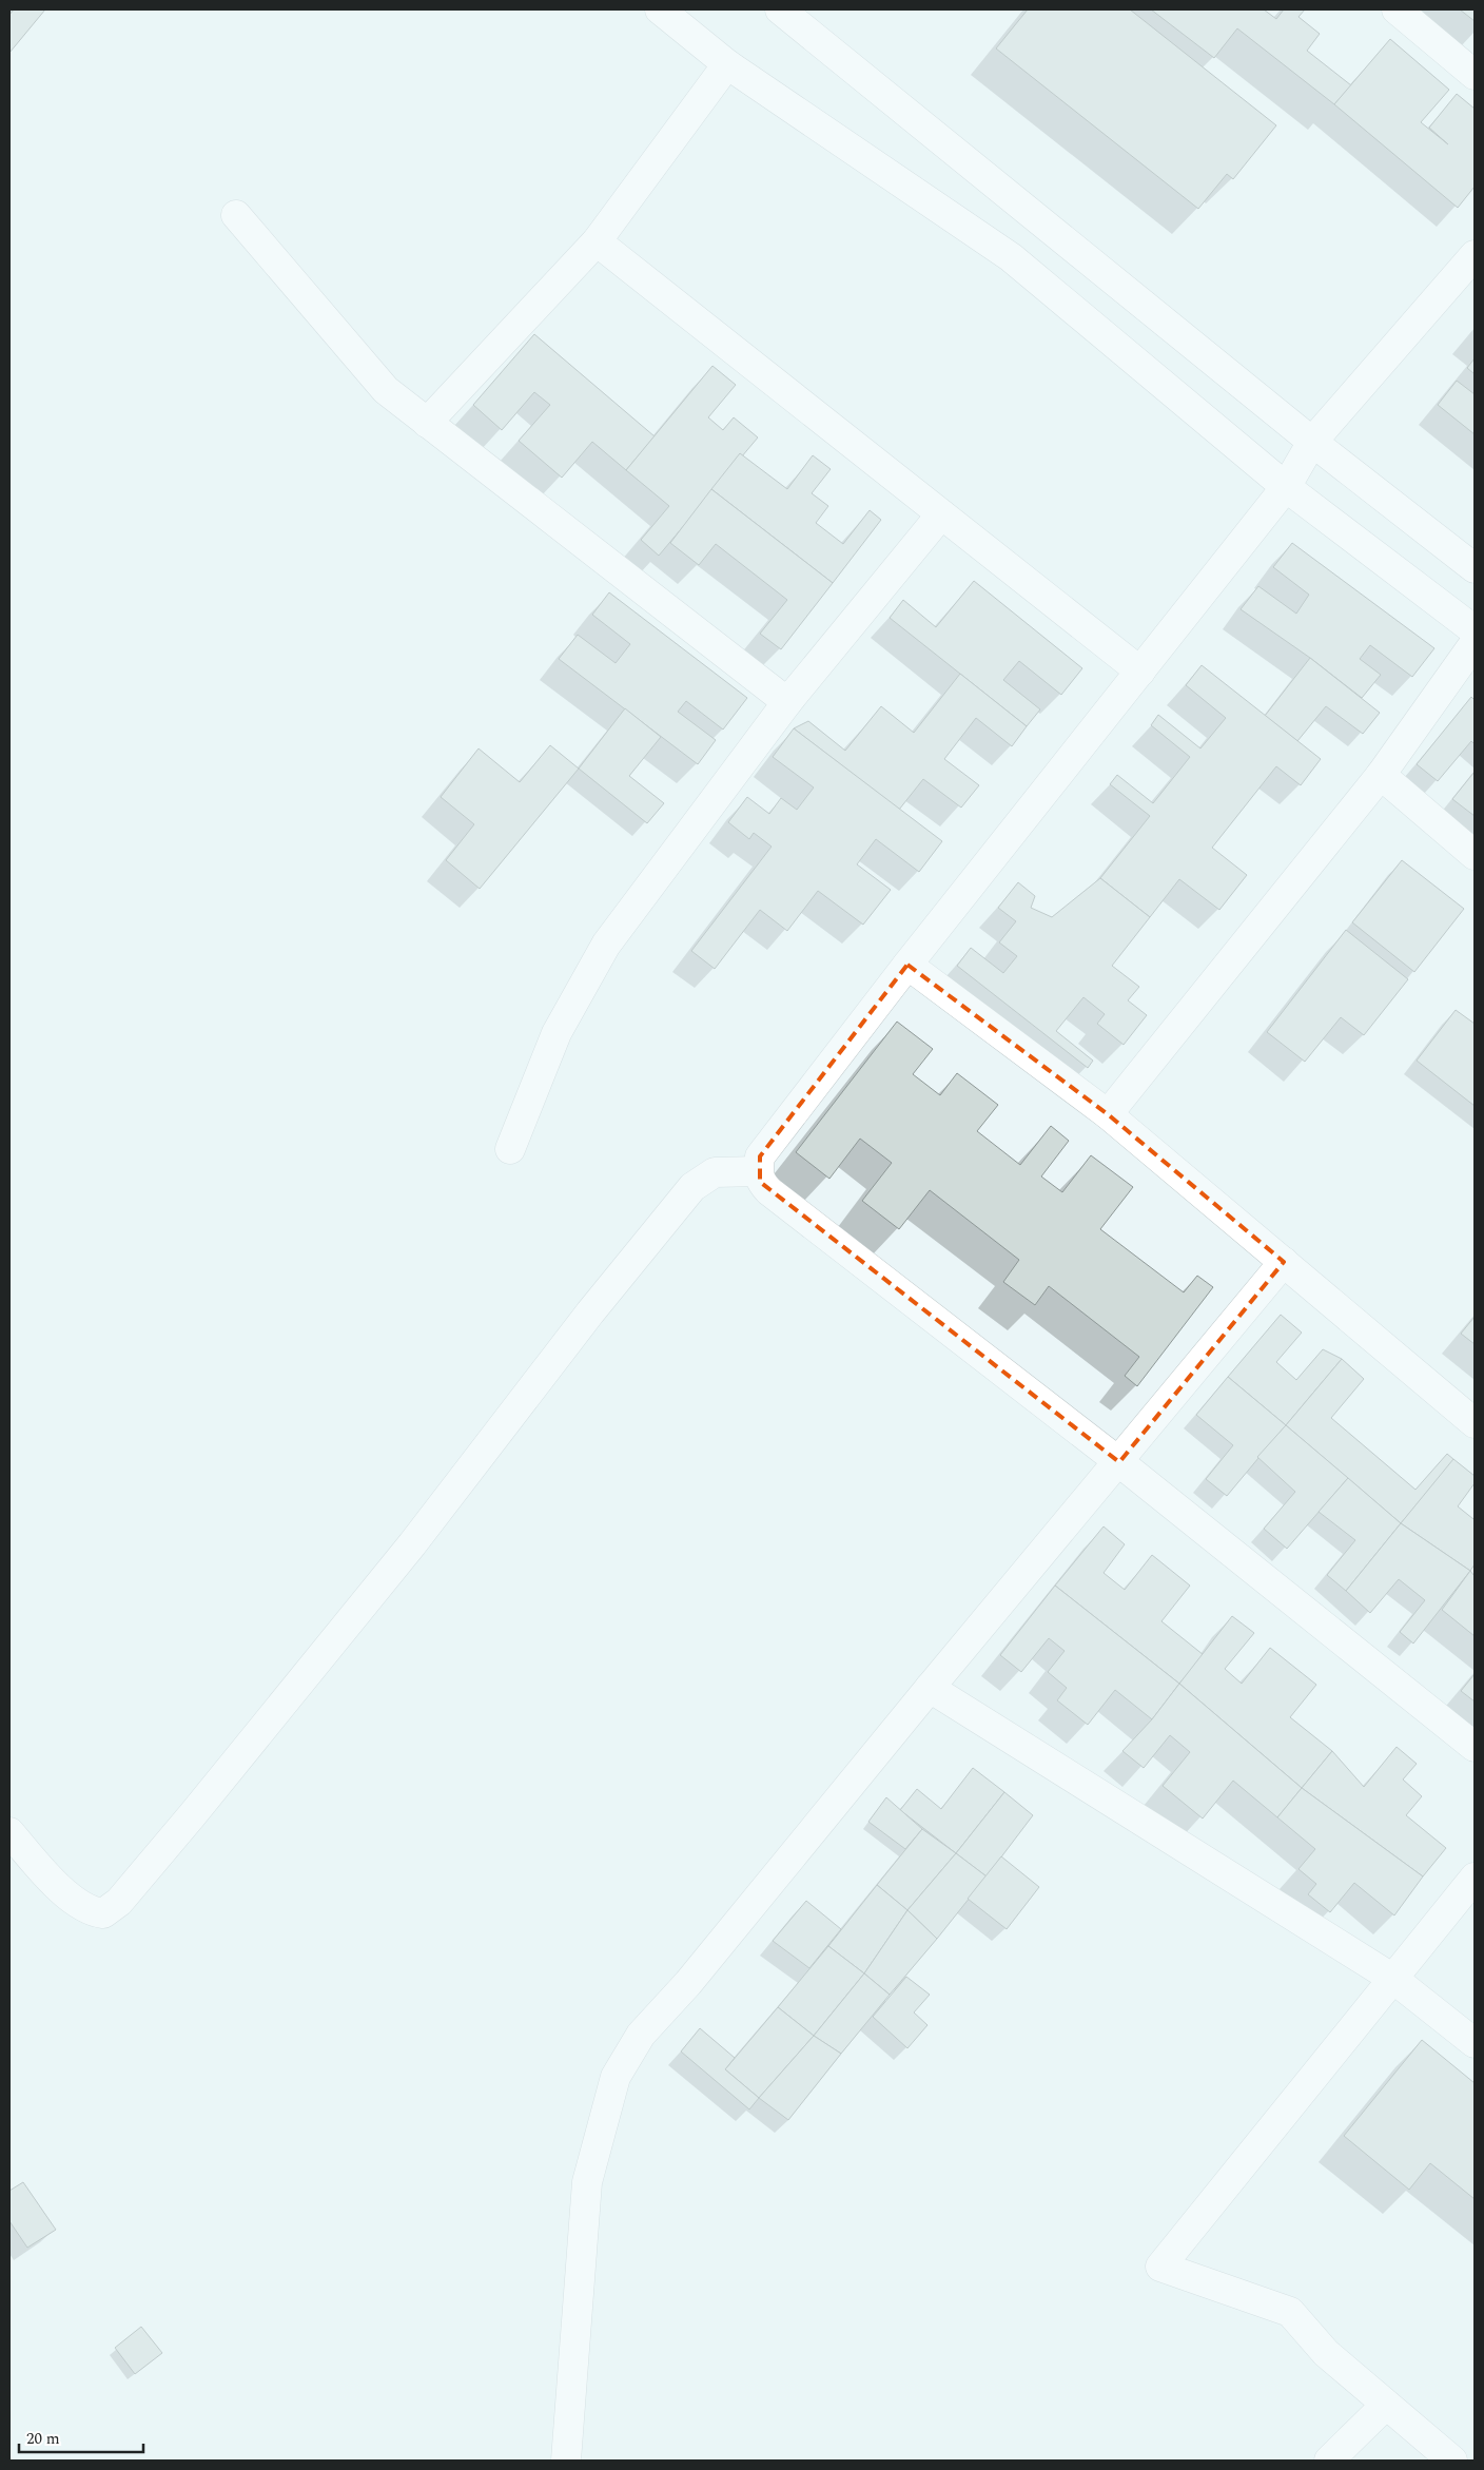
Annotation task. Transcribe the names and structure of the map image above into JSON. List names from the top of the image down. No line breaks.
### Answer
{"scale_bar":"20 m"}
